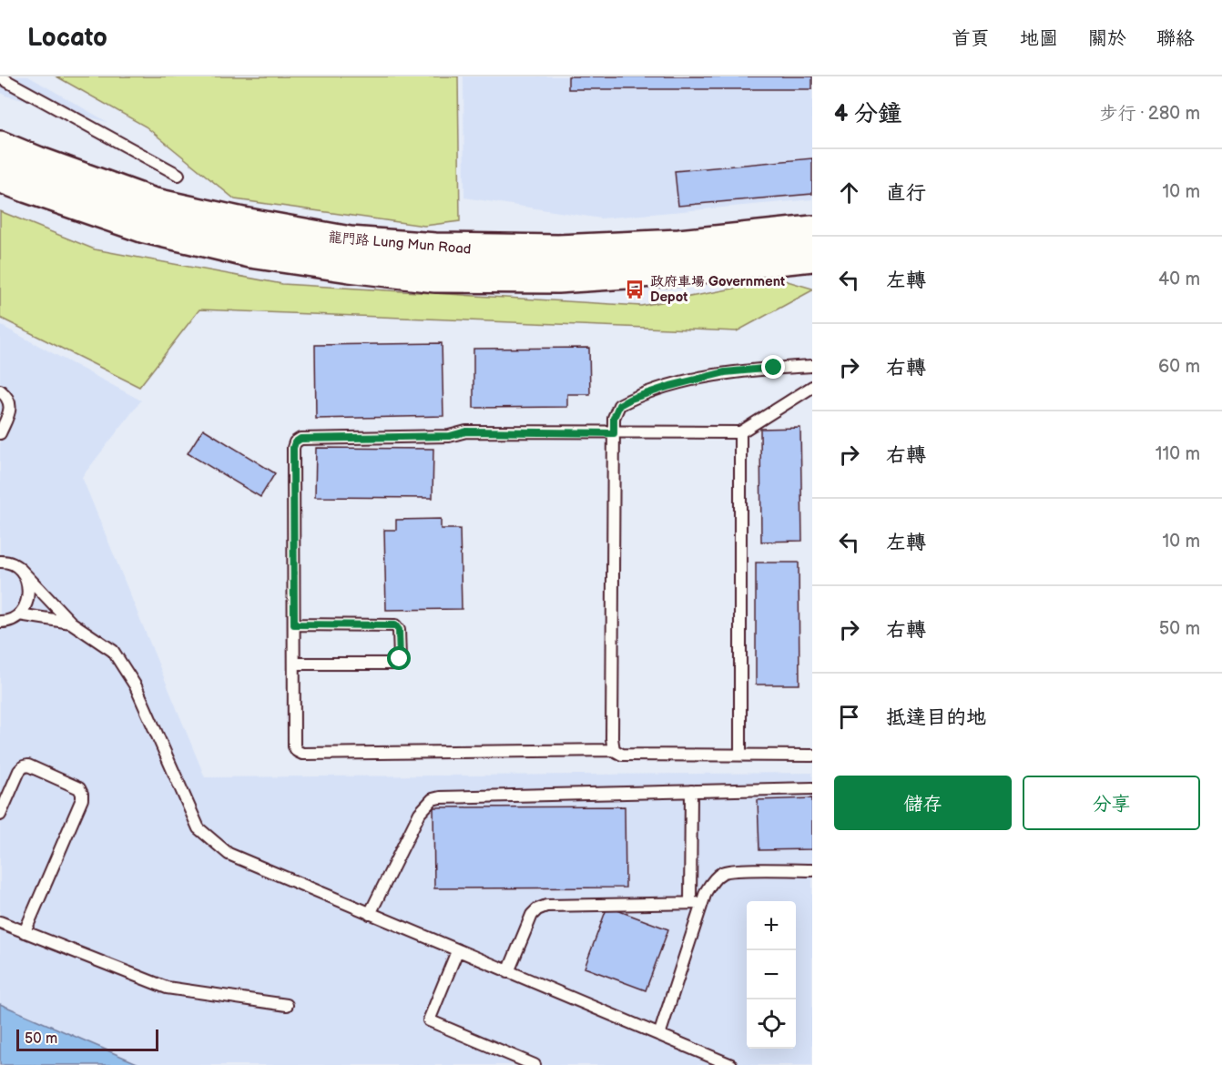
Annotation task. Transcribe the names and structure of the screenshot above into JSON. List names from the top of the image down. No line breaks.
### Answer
{"streets":{"main road":["龍門路 Lung Mun Road"]},"places":{"bus stop":["政府車場 Government Depot"]},"scale_bar":"50 m","page":{"header":"Locato","nav":["首頁","地圖","關於","聯絡"],"heading":["4 分鐘","步行 · 280 m"],"list":[["直行","10 m"],["左轉","40 m"],["右轉","60 m"],["右轉","110 m"],["左轉","10 m"],["右轉","50 m"],"抵達目的地"],"buttons":["儲存","分享"],"map_buttons":["+","−"],"scale":"50 m"}}
